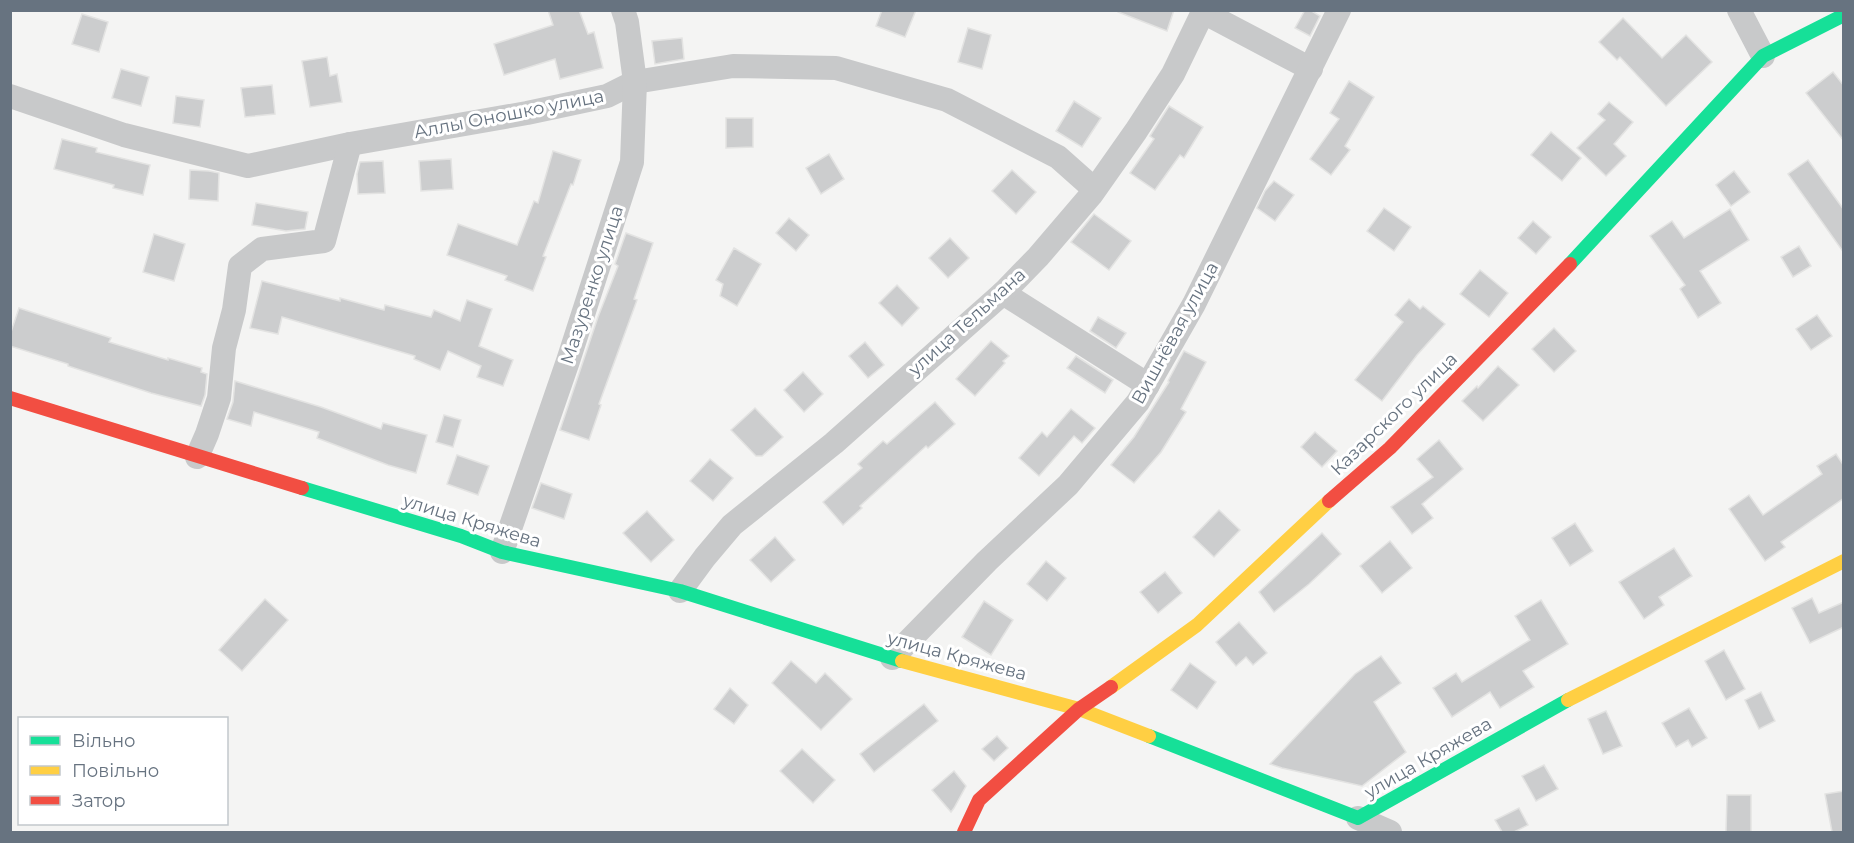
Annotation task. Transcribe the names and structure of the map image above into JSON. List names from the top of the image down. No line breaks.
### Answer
{"streets":{"street":["Аллы Оношко улица","Мазуренко улица","улица Тельмана","Вишнёвая улица","Казарского улица","улица Кряжева"]},"crossings":[["Аллы Оношко улица","Мазуренко улица"],["Аллы Оношко улица","улица Тельмана"],["Мазуренко улица","улица Кряжева"],["улица Тельмана","улица Кряжева"],["Вишнёвая улица","улица Кряжева"],["Казарского улица","улица Кряжева"]],"legend":["Вільно","Повільно","Затор"]}
